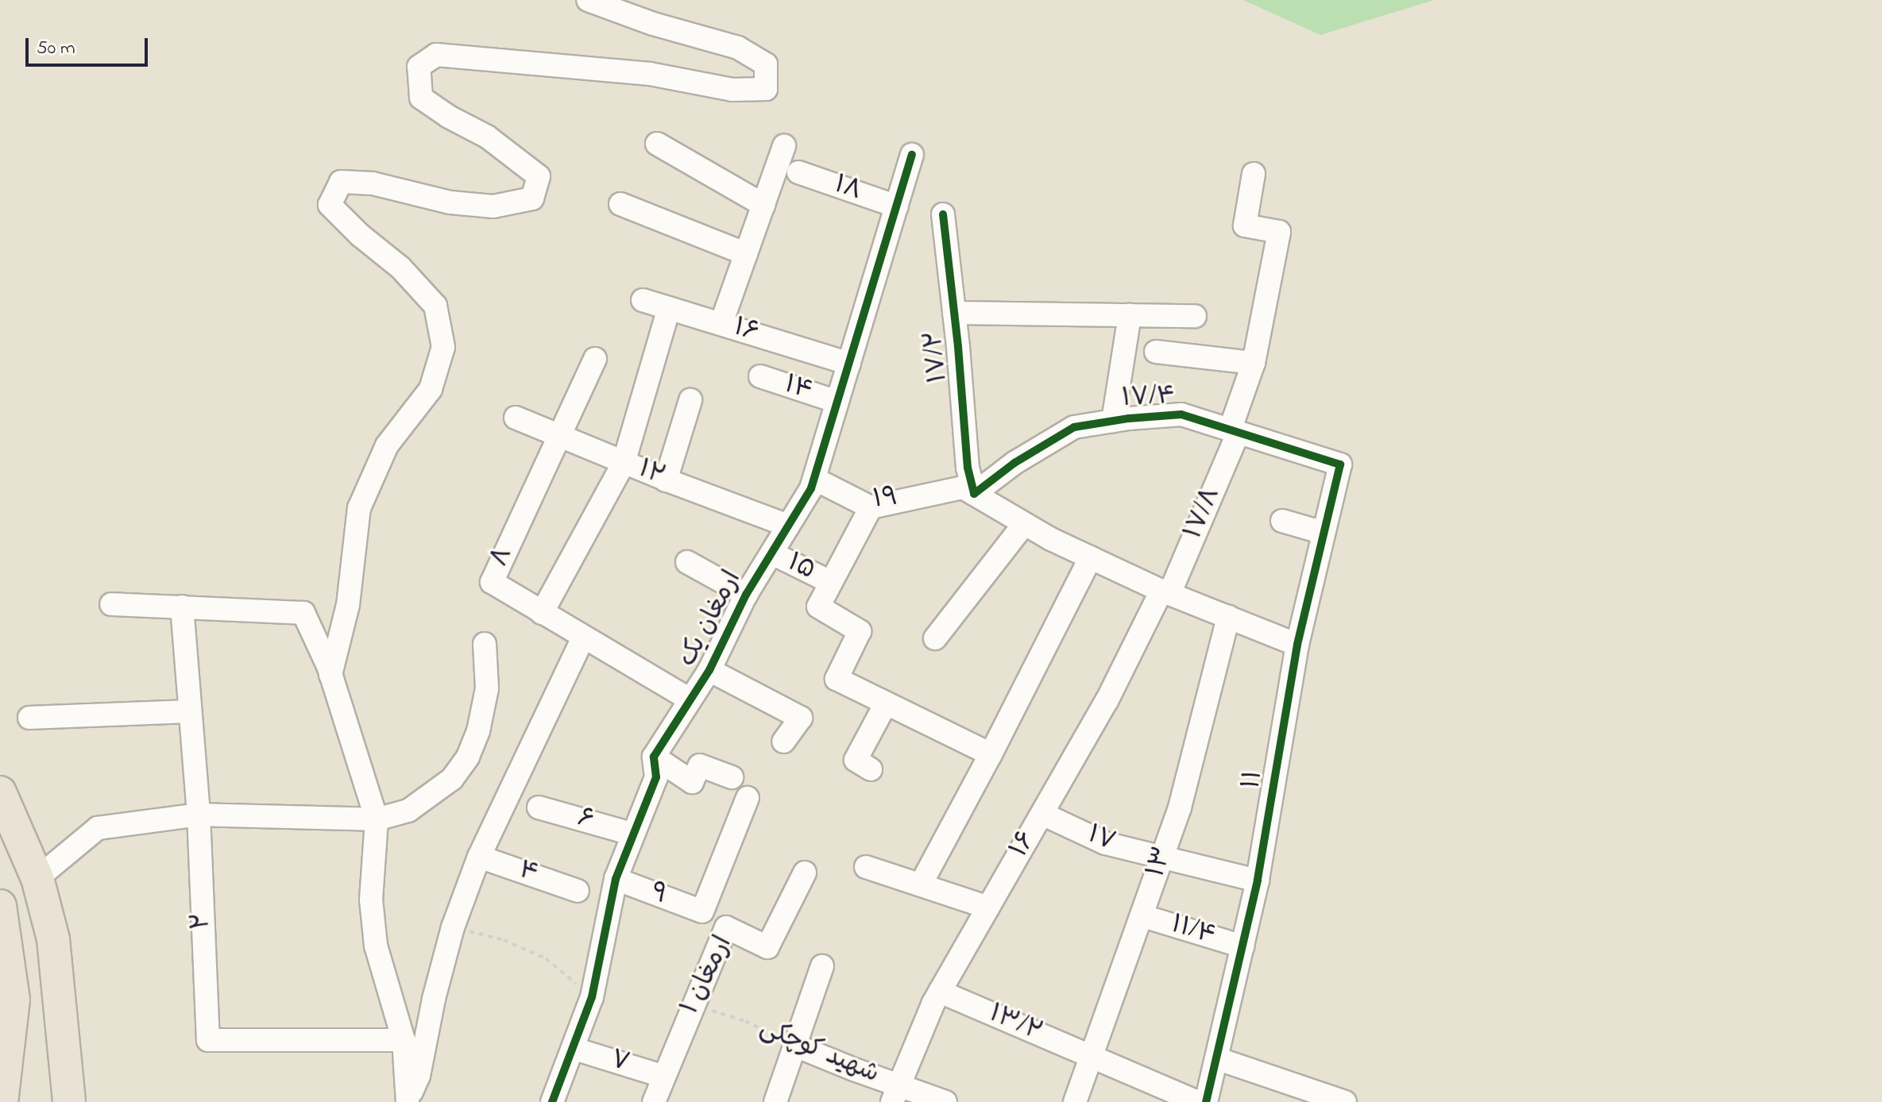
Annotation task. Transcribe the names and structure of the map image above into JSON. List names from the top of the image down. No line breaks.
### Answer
{"streets":{"street":["۱۸","۱۶","۱۷/۲","۱۴","۱۷/۴","۱۲","۱۹","۱۷/۸","۸","۱۵","ارمغان یک","۱۱","۶","۱۷","۱۳","۴","۹","۲","۱۱/۴","ارمغان ۱","۱۳/۲","شهید کوچکی","۷"]},"crossings":[["۱۸","ارمغان یک"],["۱۶","۱۷/۸"],["۱۶","ارمغان یک"],["۱۶","۱۷"],["۱۶","۱۳/۲"],["۱۶","شهید کوچکی"],["۱۷/۲","۱۷/۴"],["۱۷/۲","۱۹"],["۱۴","ارمغان یک"],["۱۷/۴","۱۹"],["۱۷/۴","۱۷/۸"],["۱۷/۴","۱۱"],["۱۲","۸"],["۱۲","ارمغان یک"],["۱۹","ارمغان یک"],["۸","ارمغان یک"],["۱۵","ارمغان یک"],["ارمغان یک","۶"],["ارمغان یک","۹"],["ارمغان یک","۷"],["۱۱","۱۷"],["۱۱","۱۱/۴"],["۱۷","۱۳"],["۱۳","۱۱/۴"],["۱۳","۱۳/۲"],["ارمغان ۱","شهید کوچکی"],["ارمغان ۱","۷"]],"scale_bar":"50 m"}
